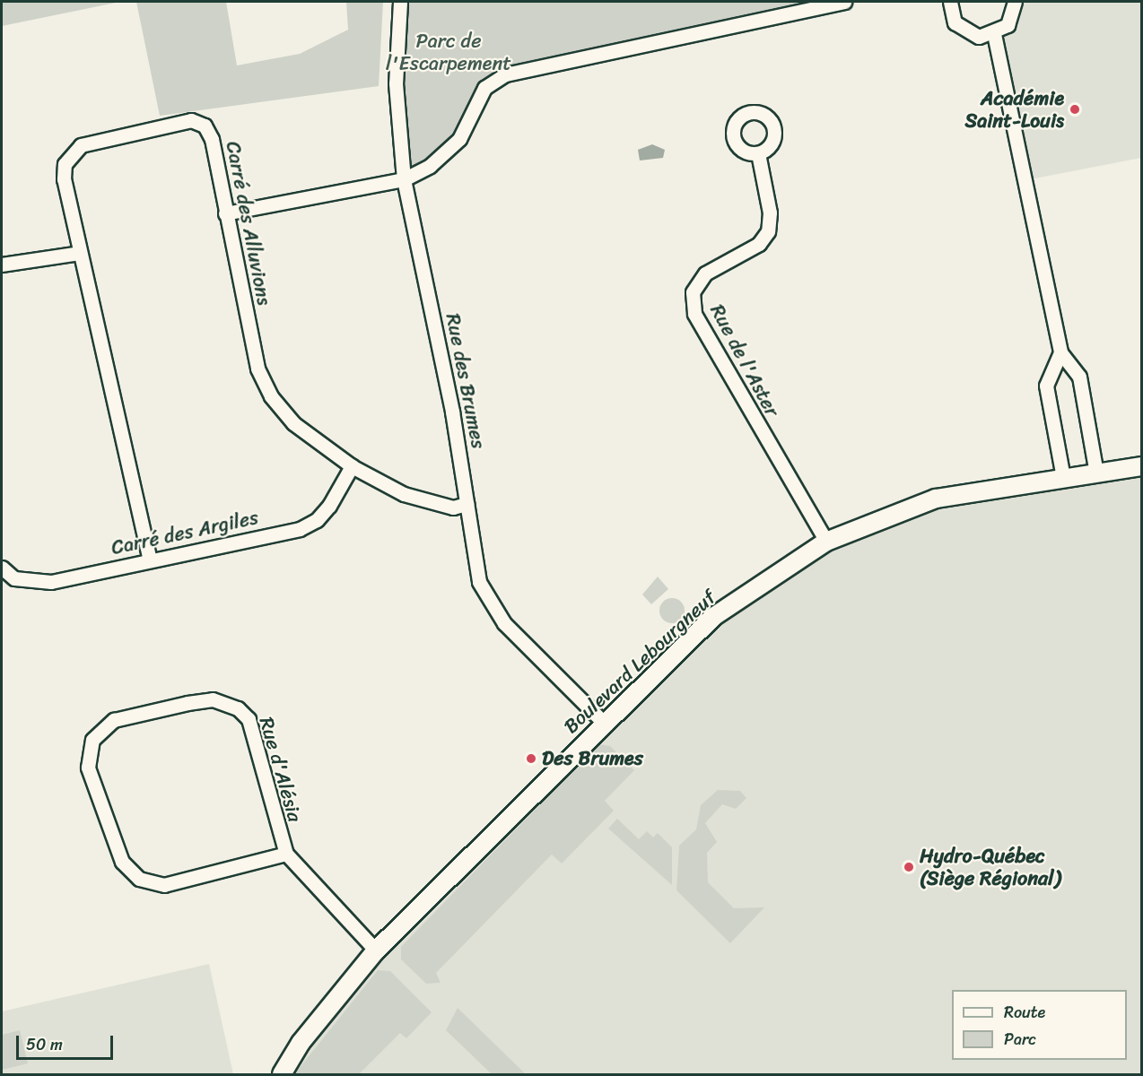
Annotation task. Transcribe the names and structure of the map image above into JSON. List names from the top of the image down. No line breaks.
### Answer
{"streets":{"main road":["Boulevard Lebourgneuf"],"street":["Carré des Alluvions","Rue de l'Aster","Rue des Brumes","Carré des Argiles","Rue d'Alésia"]},"crossings":[["Carré des Alluvions","Rue des Brumes"],["Carré des Alluvions","Carré des Argiles"],["Rue de l'Aster","Boulevard Lebourgneuf"],["Rue des Brumes","Boulevard Lebourgneuf"],["Boulevard Lebourgneuf","Rue d'Alésia"]],"parks":["Parc de l'Escarpement"],"places":["Académie Saint-Louis","Des Brumes","Hydro-Québec (Siège Régional)"],"legend":["Route","Parc"],"scale_bar":"50 m"}
